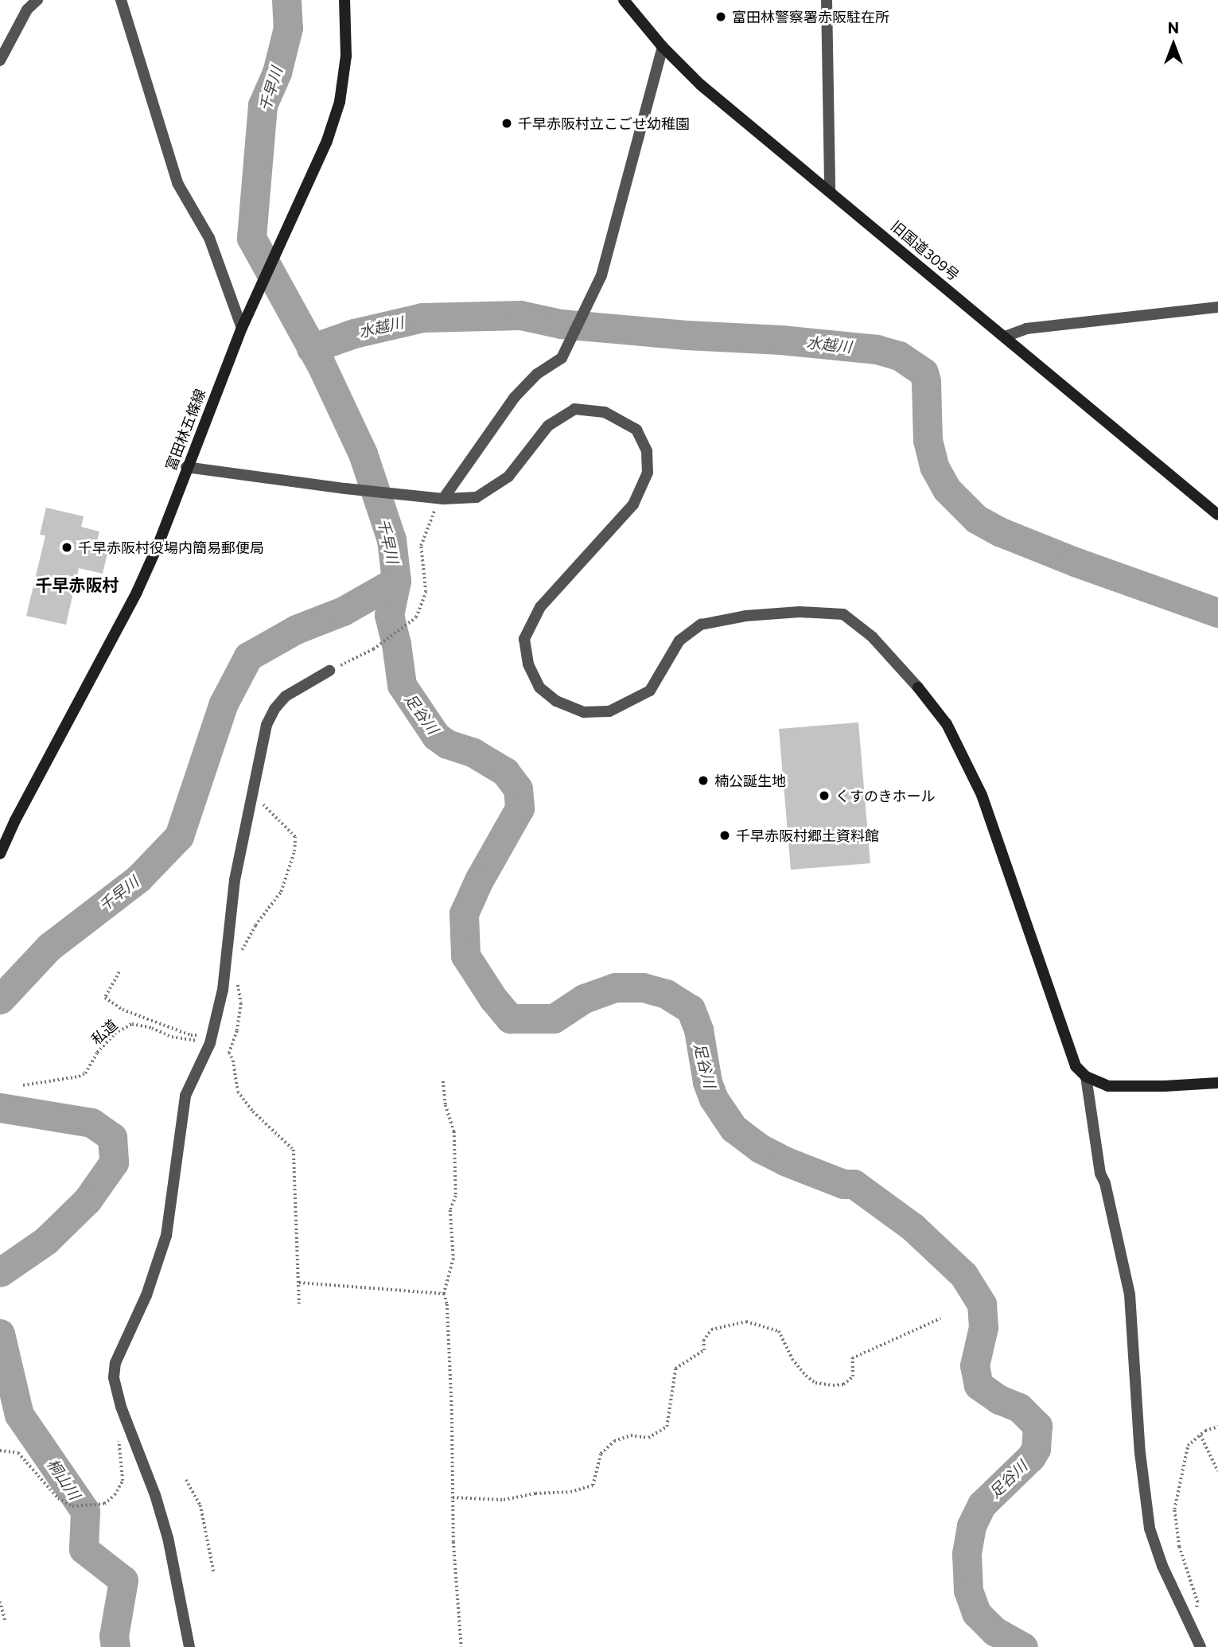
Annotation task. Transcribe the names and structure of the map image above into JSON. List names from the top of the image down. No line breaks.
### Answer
{"streets":{"street":["旧国道309号","富田林五條線"],"path":["私道"]},"districts":["千早赤阪村"],"water":["千早川","水越川","足谷川","桐山川"],"places":["富田林警察署赤阪駐在所","千早赤阪村立こごせ幼稚園","千早赤阪村役場内簡易郵便局","楠公誕生地","くすのきホール","千早赤阪村郷土資料館"],"north":"top"}
